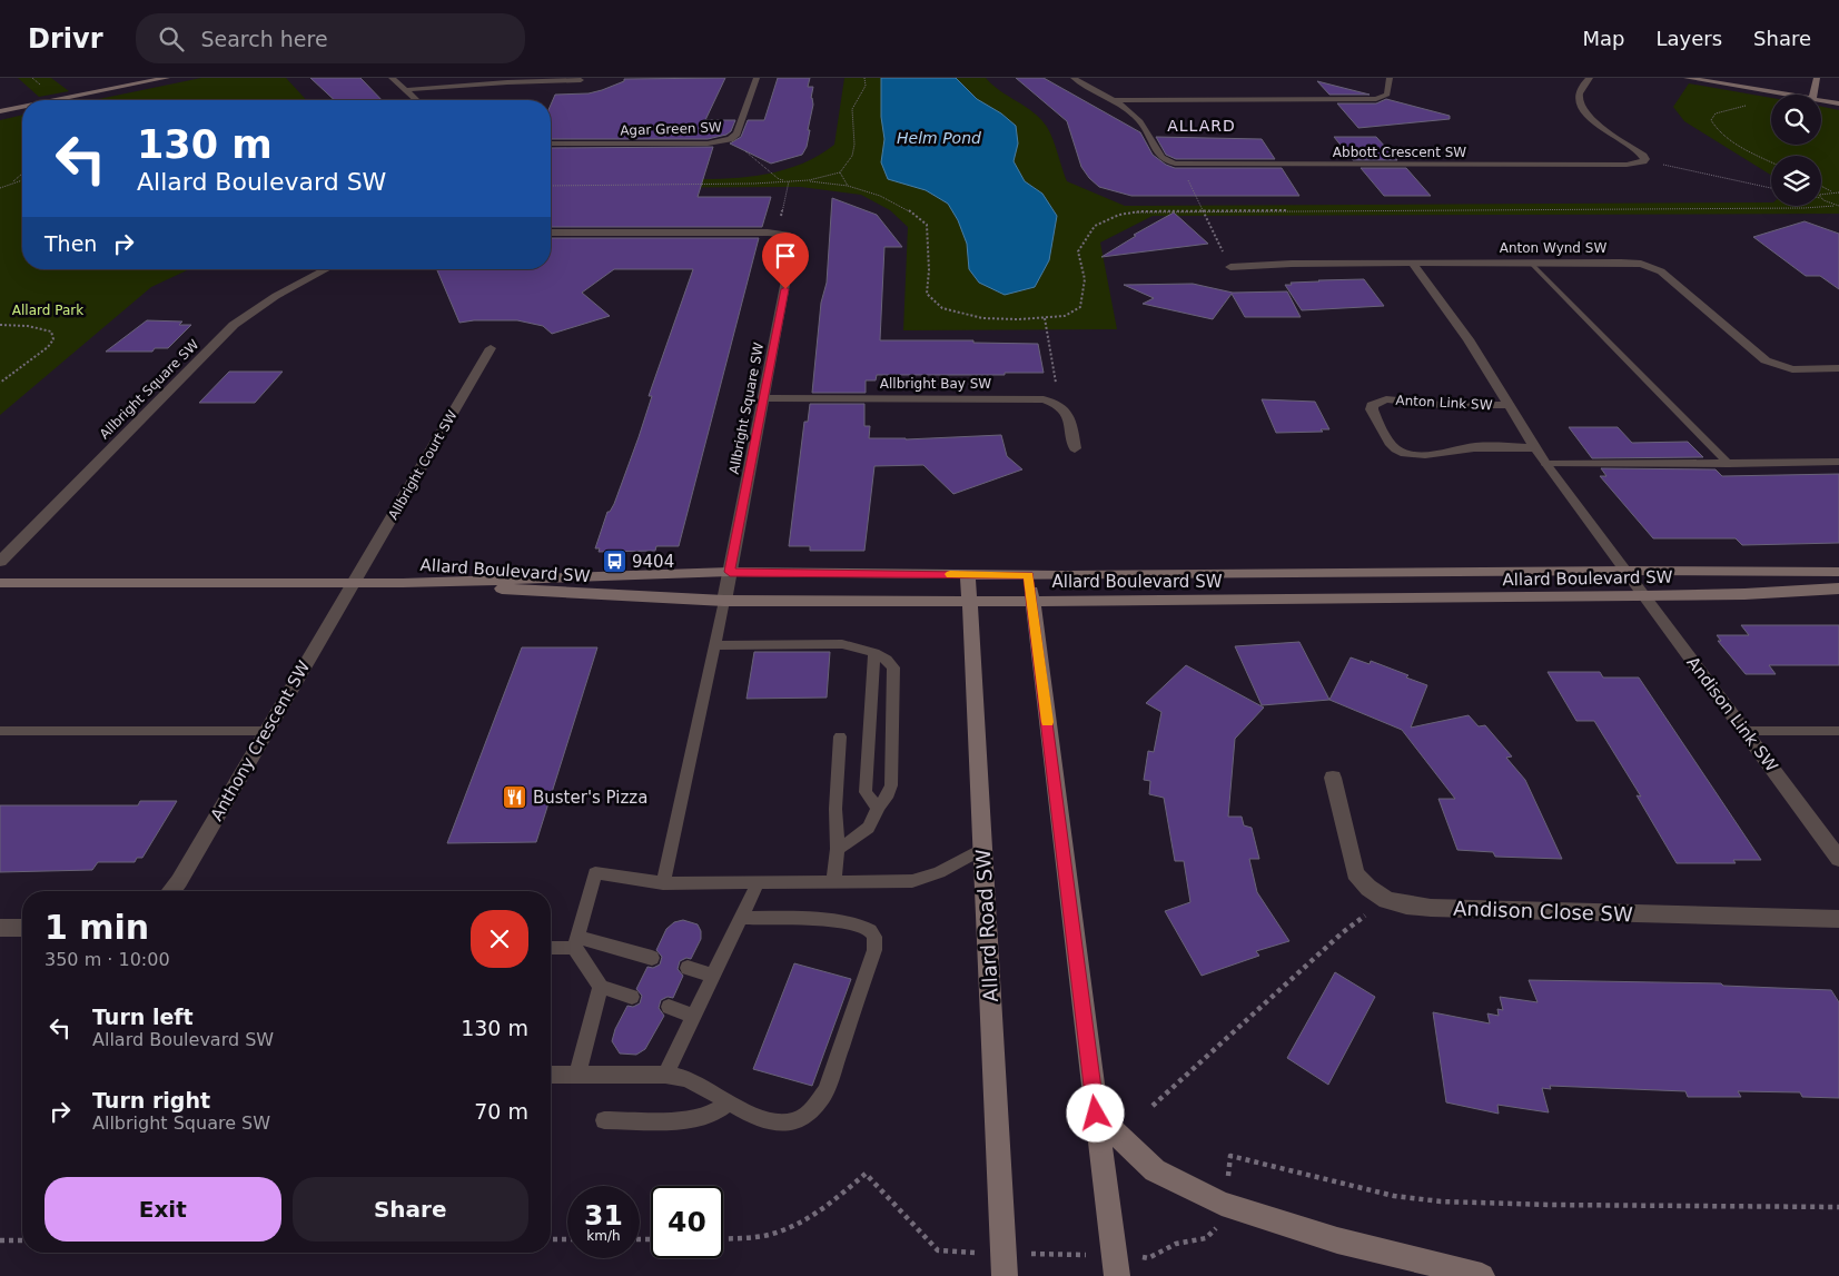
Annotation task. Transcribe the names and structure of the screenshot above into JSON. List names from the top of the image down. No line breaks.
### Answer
{"streets":{"street":["Agar Green SW","Abbott Crescent SW","Anton Wynd SW","Allbright Bay SW","Allbright Square SW","Anton Link SW","Allbright Court SW","Allard Boulevard SW","Andison Link SW","Anthony Crescent SW","Andison Close SW","Allard Road SW"]},"crossings":[["Anton Wynd SW","Anton Link SW"],["Allbright Bay SW","Allbright Square SW"],["Allbright Square SW","Allard Boulevard SW"],["Anton Link SW","Allard Boulevard SW"],["Anton Link SW","Andison Link SW"],["Allbright Court SW","Allard Boulevard SW"],["Allbright Court SW","Anthony Crescent SW"],["Allard Boulevard SW","Andison Link SW"],["Allard Boulevard SW","Anthony Crescent SW"],["Allard Boulevard SW","Allard Road SW"]],"districts":["ALLARD"],"water":["Helm Pond"],"parks":["Allard Park"],"places":{"bus stop":["9404"],"restaurant":["Buster's Pizza"]},"page":{"header":"Drivr","search":"Search here","nav":["Map","Layers","Share"],"turn":["130 m","Allard Boulevard SW"],"then":"Then","heading":["1 min","350 m · 10:00"],"list":[{"name":"Turn left","note":"Allard Boulevard SW","value":"130 m"},{"name":"Turn right","note":"Allbright Square SW","value":"70 m"}],"buttons":["Exit","Share"],"speed":"31 km/h","limit":"40"}}
